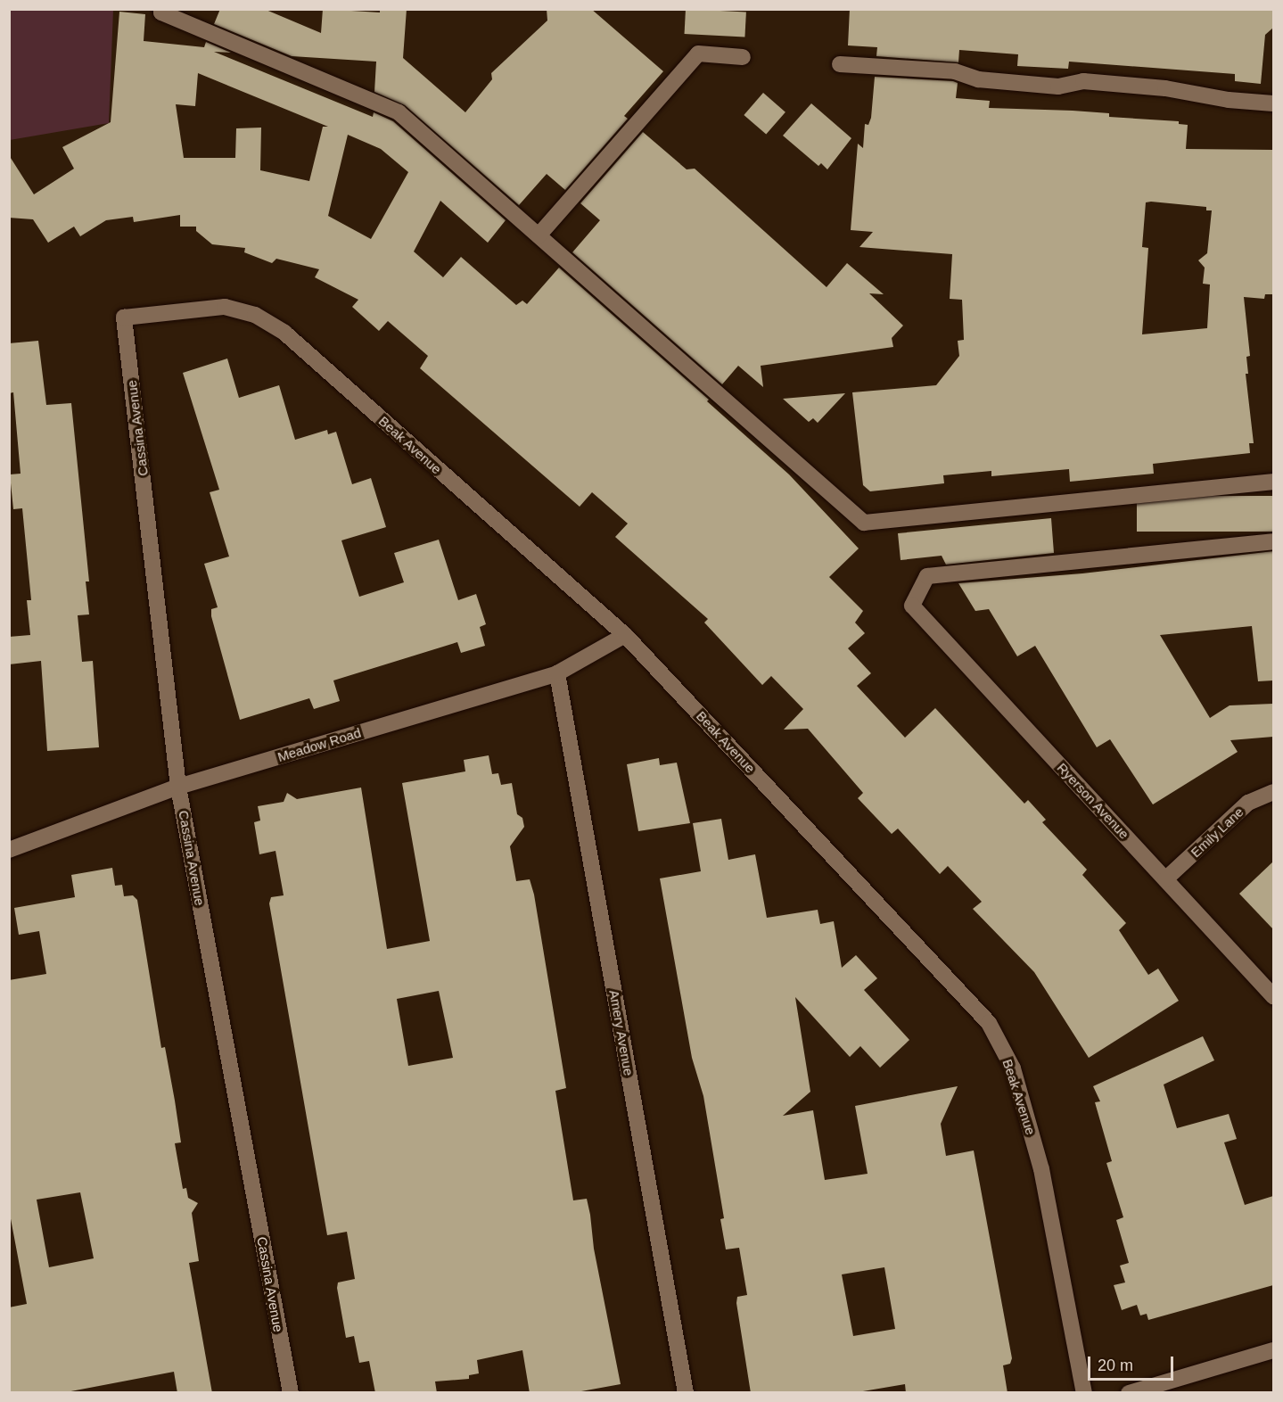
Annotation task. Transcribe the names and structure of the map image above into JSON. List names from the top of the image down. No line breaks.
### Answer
{"streets":{"street":["Cassina Avenue","Beak Avenue","Meadow Road","Ryerson Avenue","Emily Lane","Amery Avenue"]},"crossings":[["Cassina Avenue","Beak Avenue"],["Cassina Avenue","Meadow Road"],["Beak Avenue","Meadow Road"],["Meadow Road","Amery Avenue"],["Ryerson Avenue","Emily Lane"]],"scale_bar":"20 m"}
